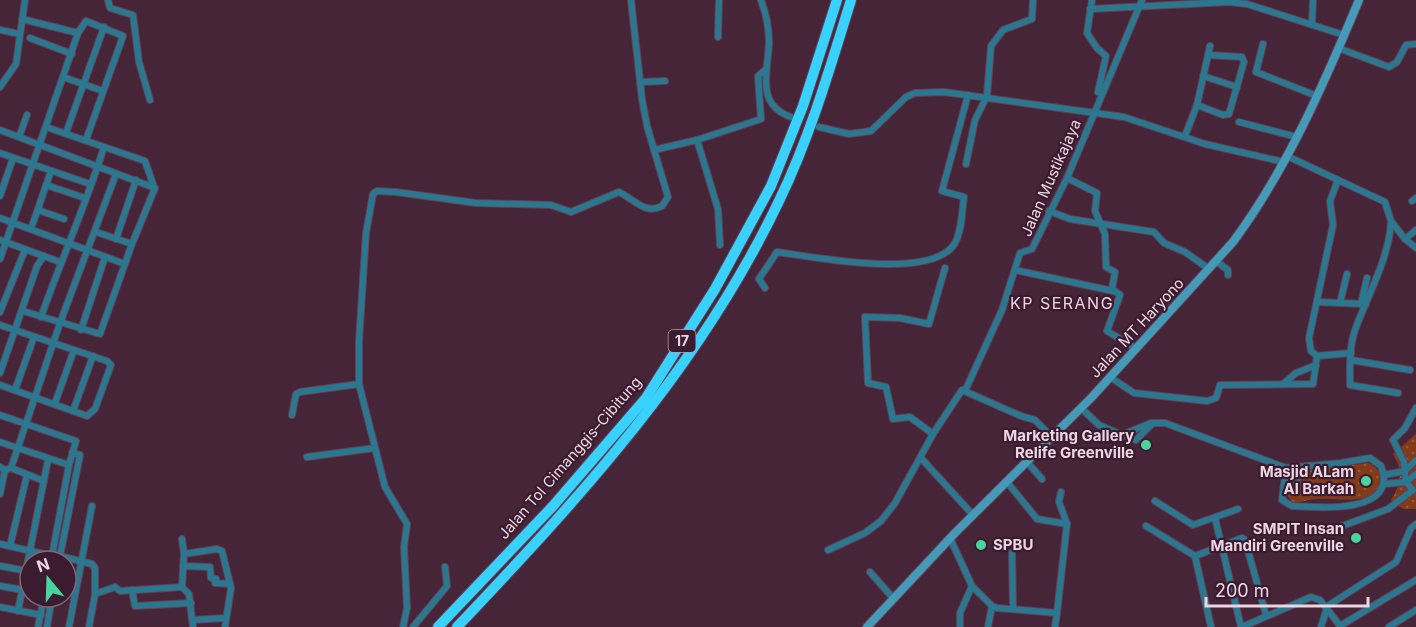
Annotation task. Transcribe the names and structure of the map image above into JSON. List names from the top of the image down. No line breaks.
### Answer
{"streets":{"highway":["17","Jalan Tol Cimanggis–Cibitung"],"main road":["Jalan MT Haryono"],"street":["Jalan Mustikajaya"]},"districts":["KP SERANG"],"places":["Marketing Gallery Relife Greenville","Masjid ALam Al Barkah","SMPIT Insan Mandiri Greenville","SPBU"],"scale_bar":"200 m","north":"top"}
